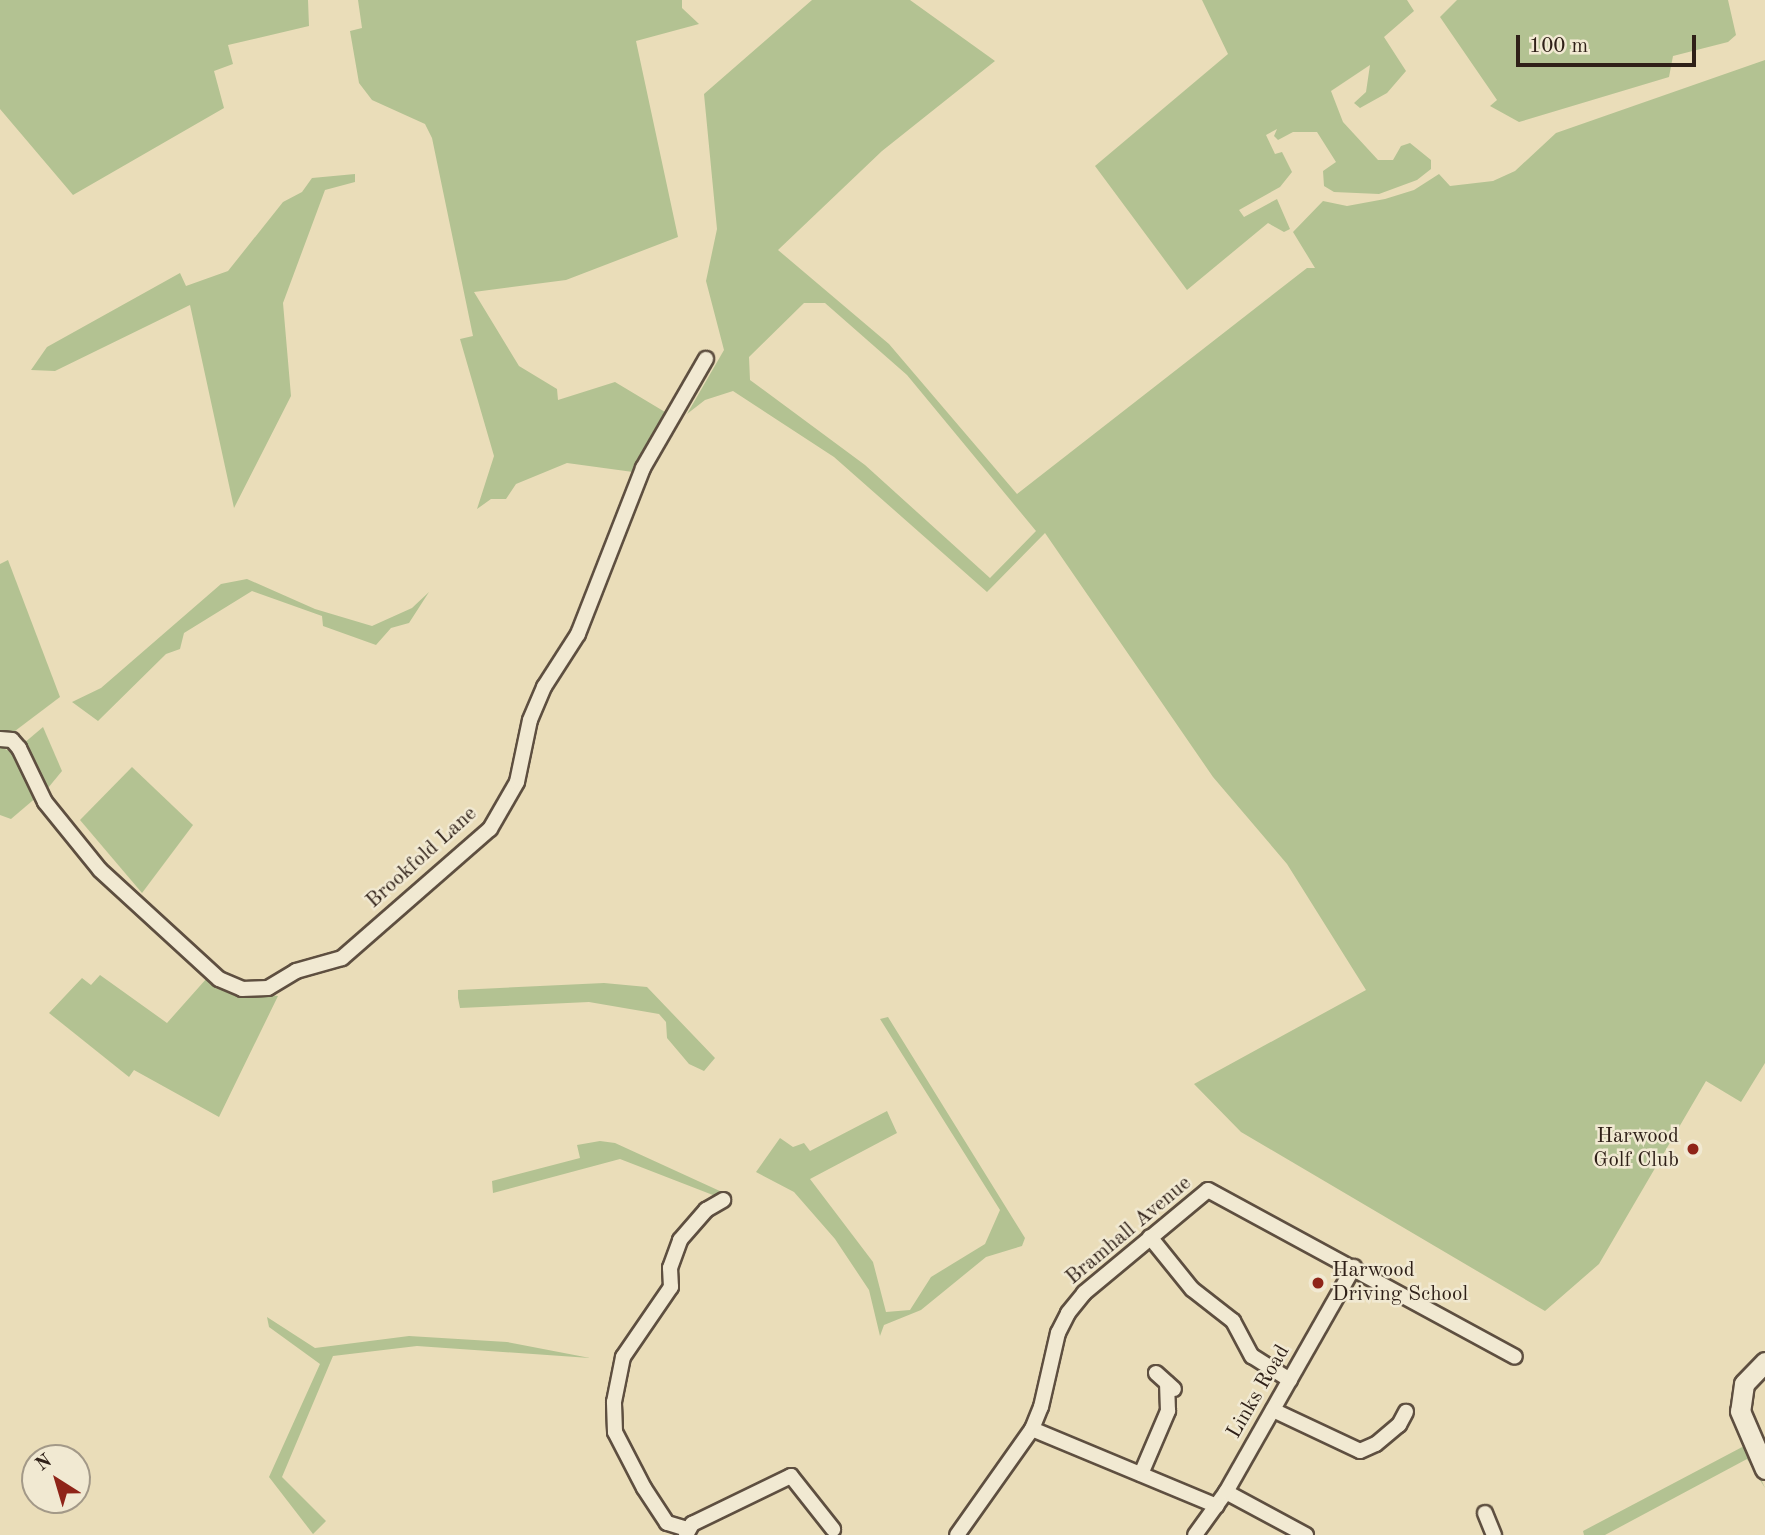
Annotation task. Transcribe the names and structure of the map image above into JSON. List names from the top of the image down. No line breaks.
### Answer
{"streets":{"street":["Brookfold Lane","Bramhall Avenue","Links Road"]},"crossings":[["Bramhall Avenue","Links Road"]],"places":["Harwood Golf Club","Harwood Driving School"],"scale_bar":"100 m","north":"top left"}
